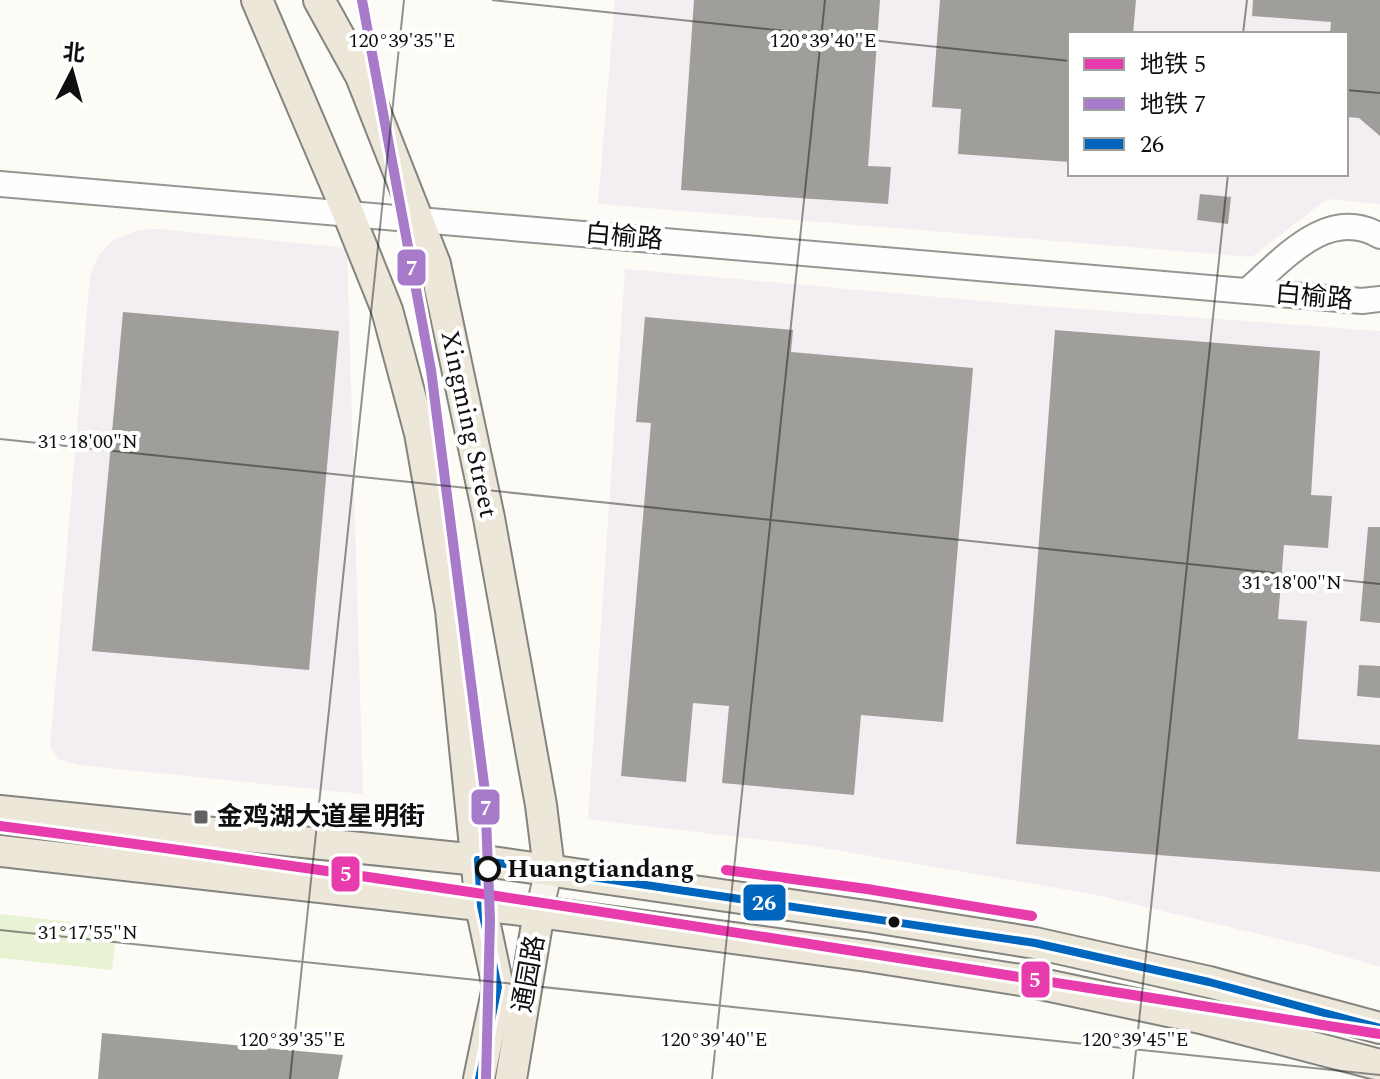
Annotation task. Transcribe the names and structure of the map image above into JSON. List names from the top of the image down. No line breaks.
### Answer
{"streets":{"main road":["Xingming Street","通园路"],"street":["白榆路"]},"crossings":[["白榆路","Xingming Street"],["Xingming Street","通园路"]],"places":{"transit":["金鸡湖大道星明街"],"other":["Huangtiandang"]},"lines":["metro line 7","metro line 5","transit line 26"],"legend":["地铁 5","地铁 7","26"],"north":"top","coordinates":["120°39'35\"E","120°39'40\"E","31°18'00\"N","31°17'55\"N","120°39'45\"E"]}
